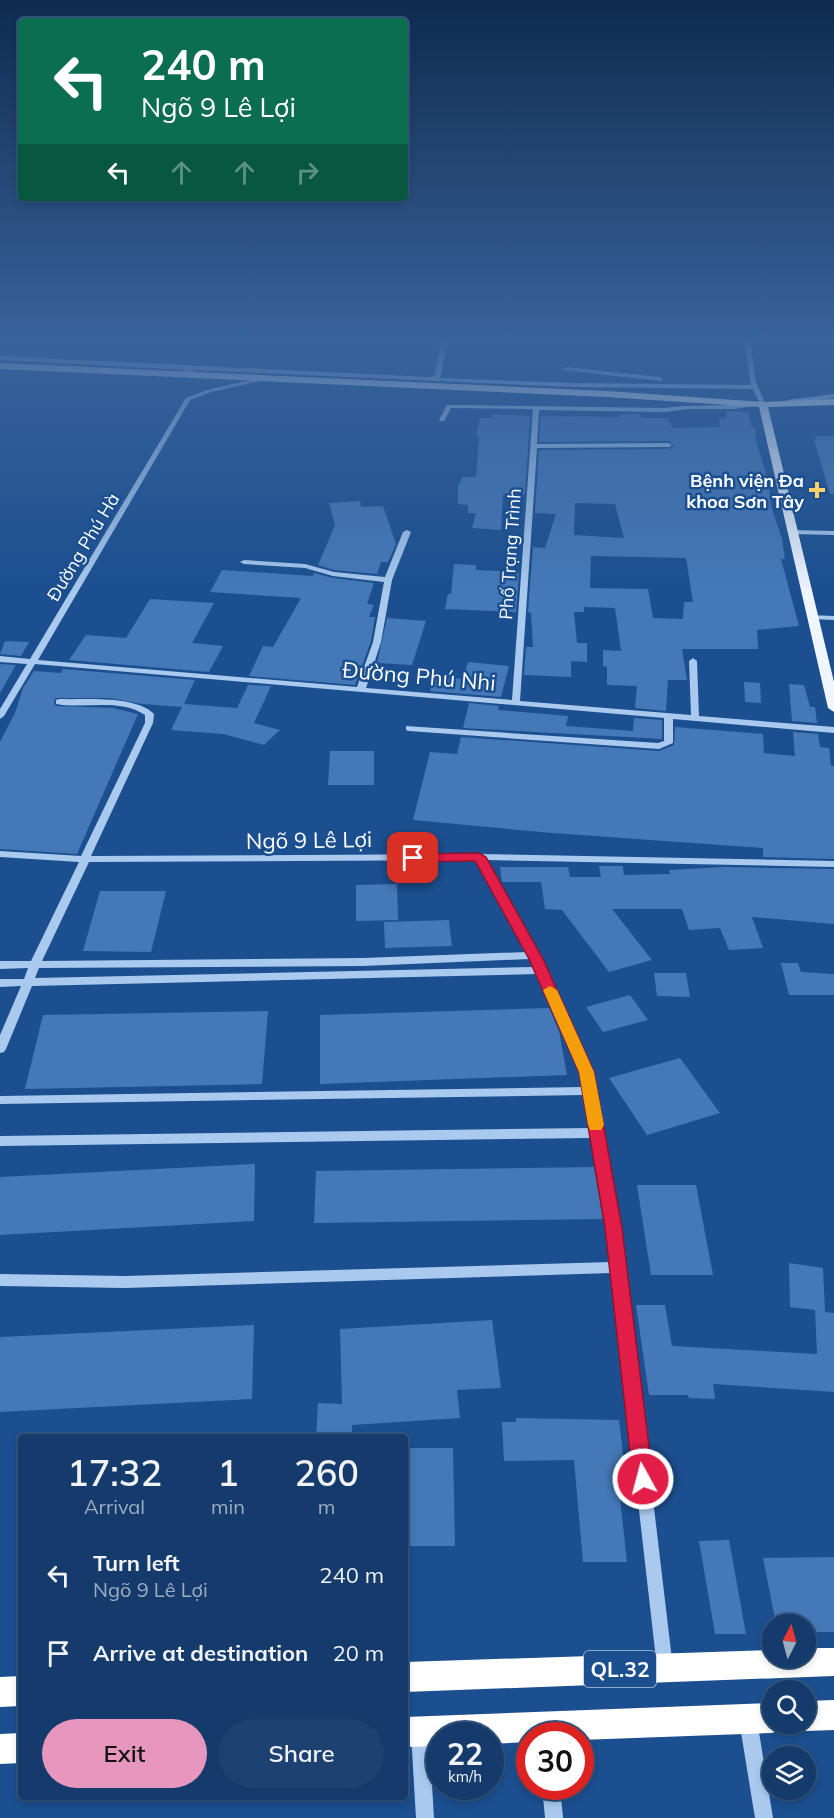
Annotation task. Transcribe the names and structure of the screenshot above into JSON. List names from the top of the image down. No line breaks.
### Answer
{"streets":{"highway":["QL.32"],"street":["Đường Phú Hà","Phố Trạng Trình","Đường Phú Nhi","Ngõ 9 Lê Lợi"]},"crossings":[["Đường Phú Hà","Đường Phú Nhi"],["Phố Trạng Trình","Đường Phú Nhi"]],"places":{"health":["Bệnh viện Đa khoa Sơn Tây"]},"north":"top","page":{"turn":["240 m","Ngõ 9 Lê Lợi"],"eta":["17:32","Arrival","1","min","260","m"],"list":[{"name":"Turn left","note":"Ngõ 9 Lê Lợi","value":"240 m"},{"name":"Arrive at destination","value":"20 m"}],"buttons":["Exit","Share"],"speed":"22 km/h","limit":"30"}}
